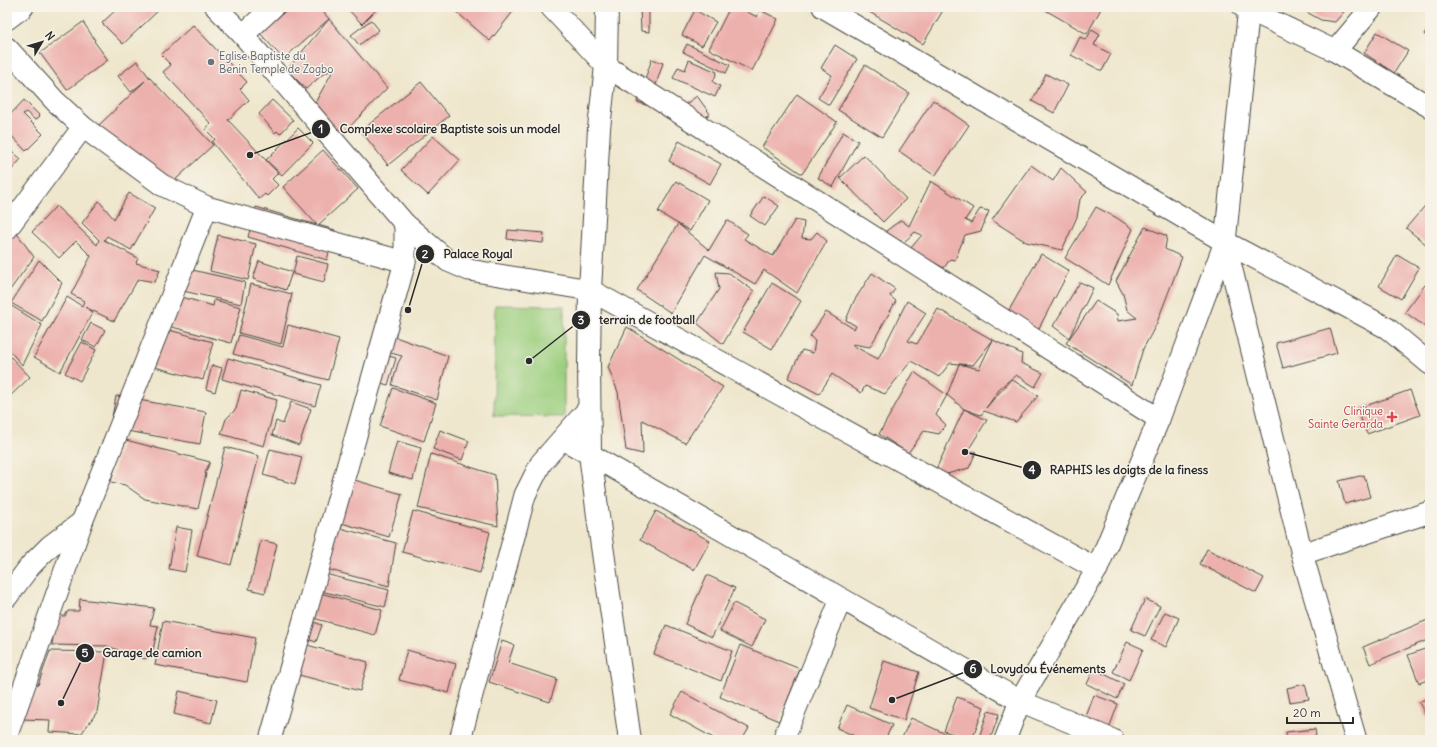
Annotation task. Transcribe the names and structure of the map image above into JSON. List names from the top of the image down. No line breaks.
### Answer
{"places":{"other":["Eglise Baptiste du Benin Temple de Zogbo","Complexe scolaire Baptiste sois un model","Palace Royal","terrain de football","RAPHIS les doigts de la finess","Lovydou Événements","Garage de camion"],"health":["Clinique Sainte Gerarda"]},"scale_bar":"20 m","north":"top right"}
